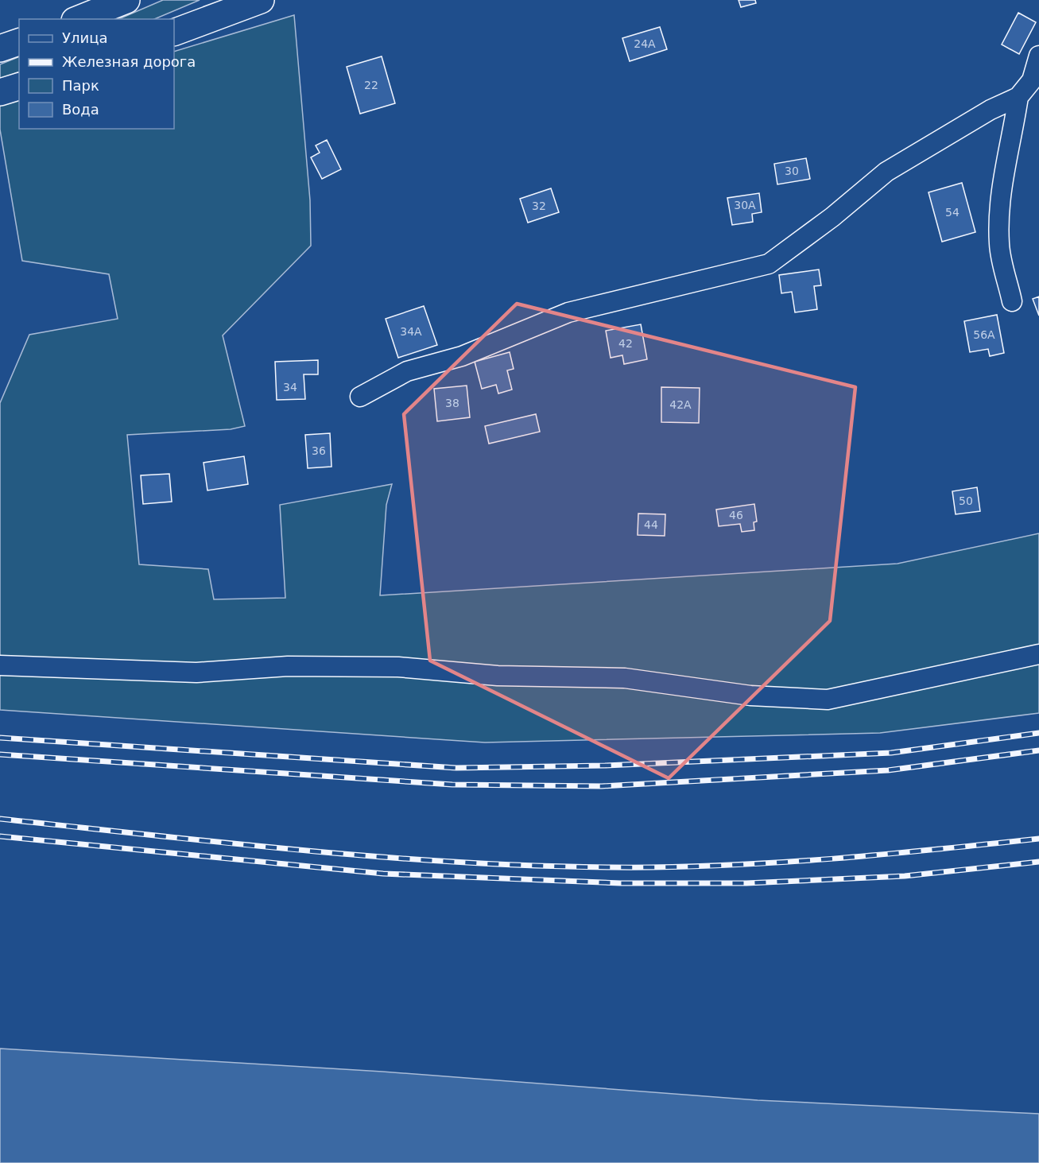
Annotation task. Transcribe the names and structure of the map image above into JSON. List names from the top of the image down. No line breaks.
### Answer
{"house_numbers":["24А","22","30","30А","32","54","34А","56А","42","34","38","42А","36","50","46","44"],"legend":["Улица","Железная дорога","Парк","Вода"]}
